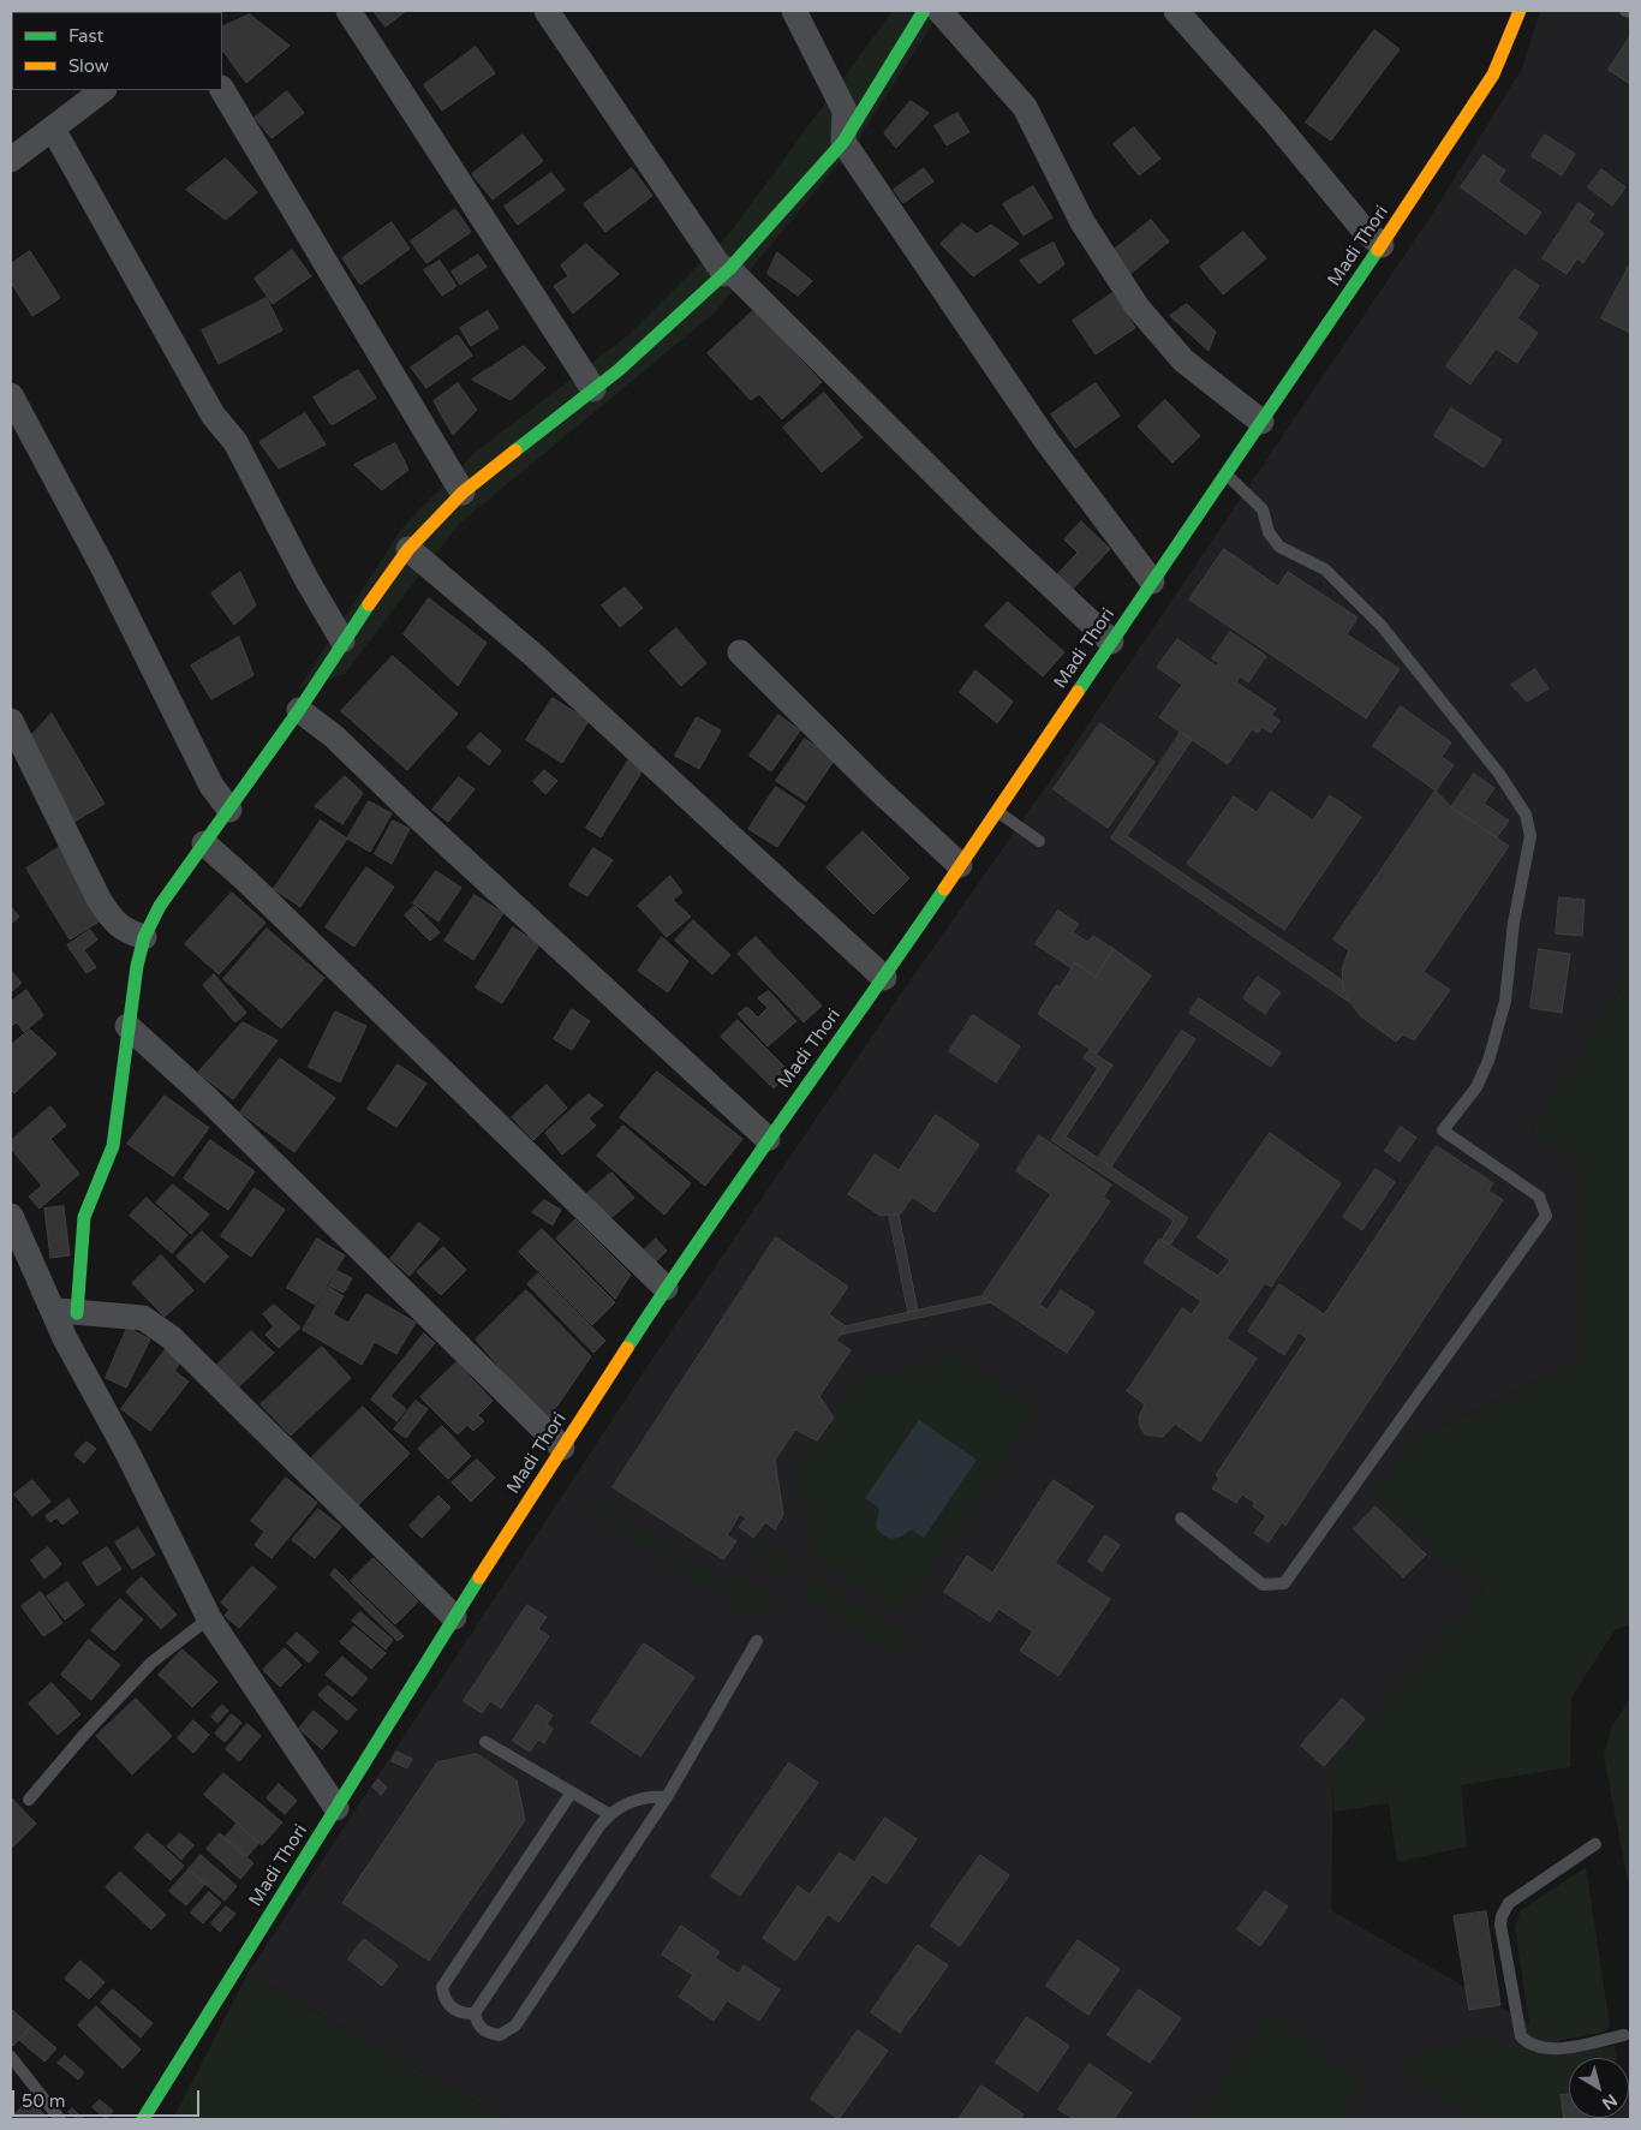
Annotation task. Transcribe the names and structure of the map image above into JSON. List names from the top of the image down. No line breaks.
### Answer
{"streets":{"main road":["Madi Thori"]},"legend":["Fast","Slow"],"scale_bar":"50 m","north":"bottom right"}
